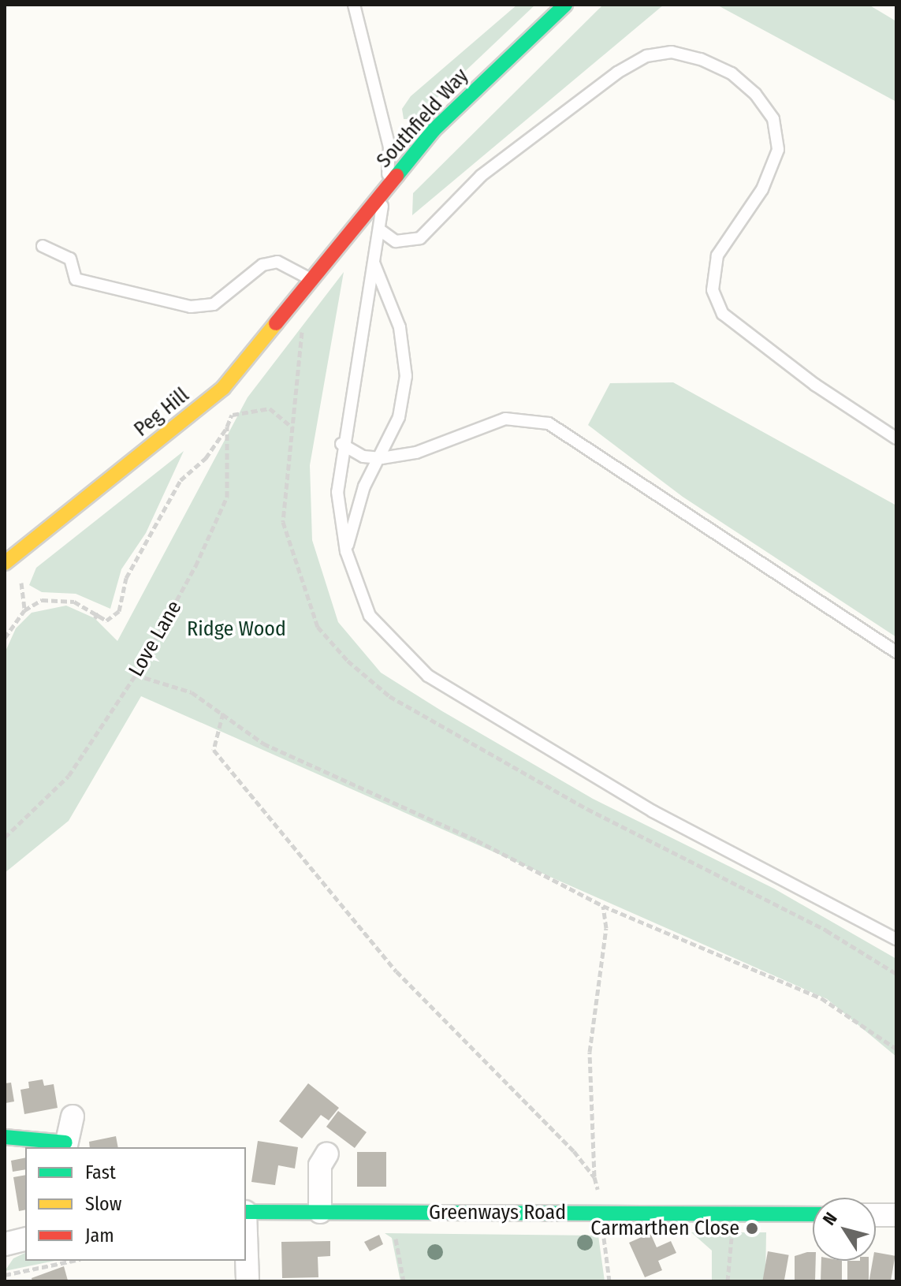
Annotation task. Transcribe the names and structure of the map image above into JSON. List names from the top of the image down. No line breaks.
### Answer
{"streets":{"main road":["Southfield Way","Peg Hill","Greenways Road"],"path":["Love Lane"]},"crossings":[["Southfield Way","Peg Hill"]],"parks":["Ridge Wood"],"places":["Carmarthen Close"],"legend":["Fast","Slow","Jam"],"north":"top left"}
